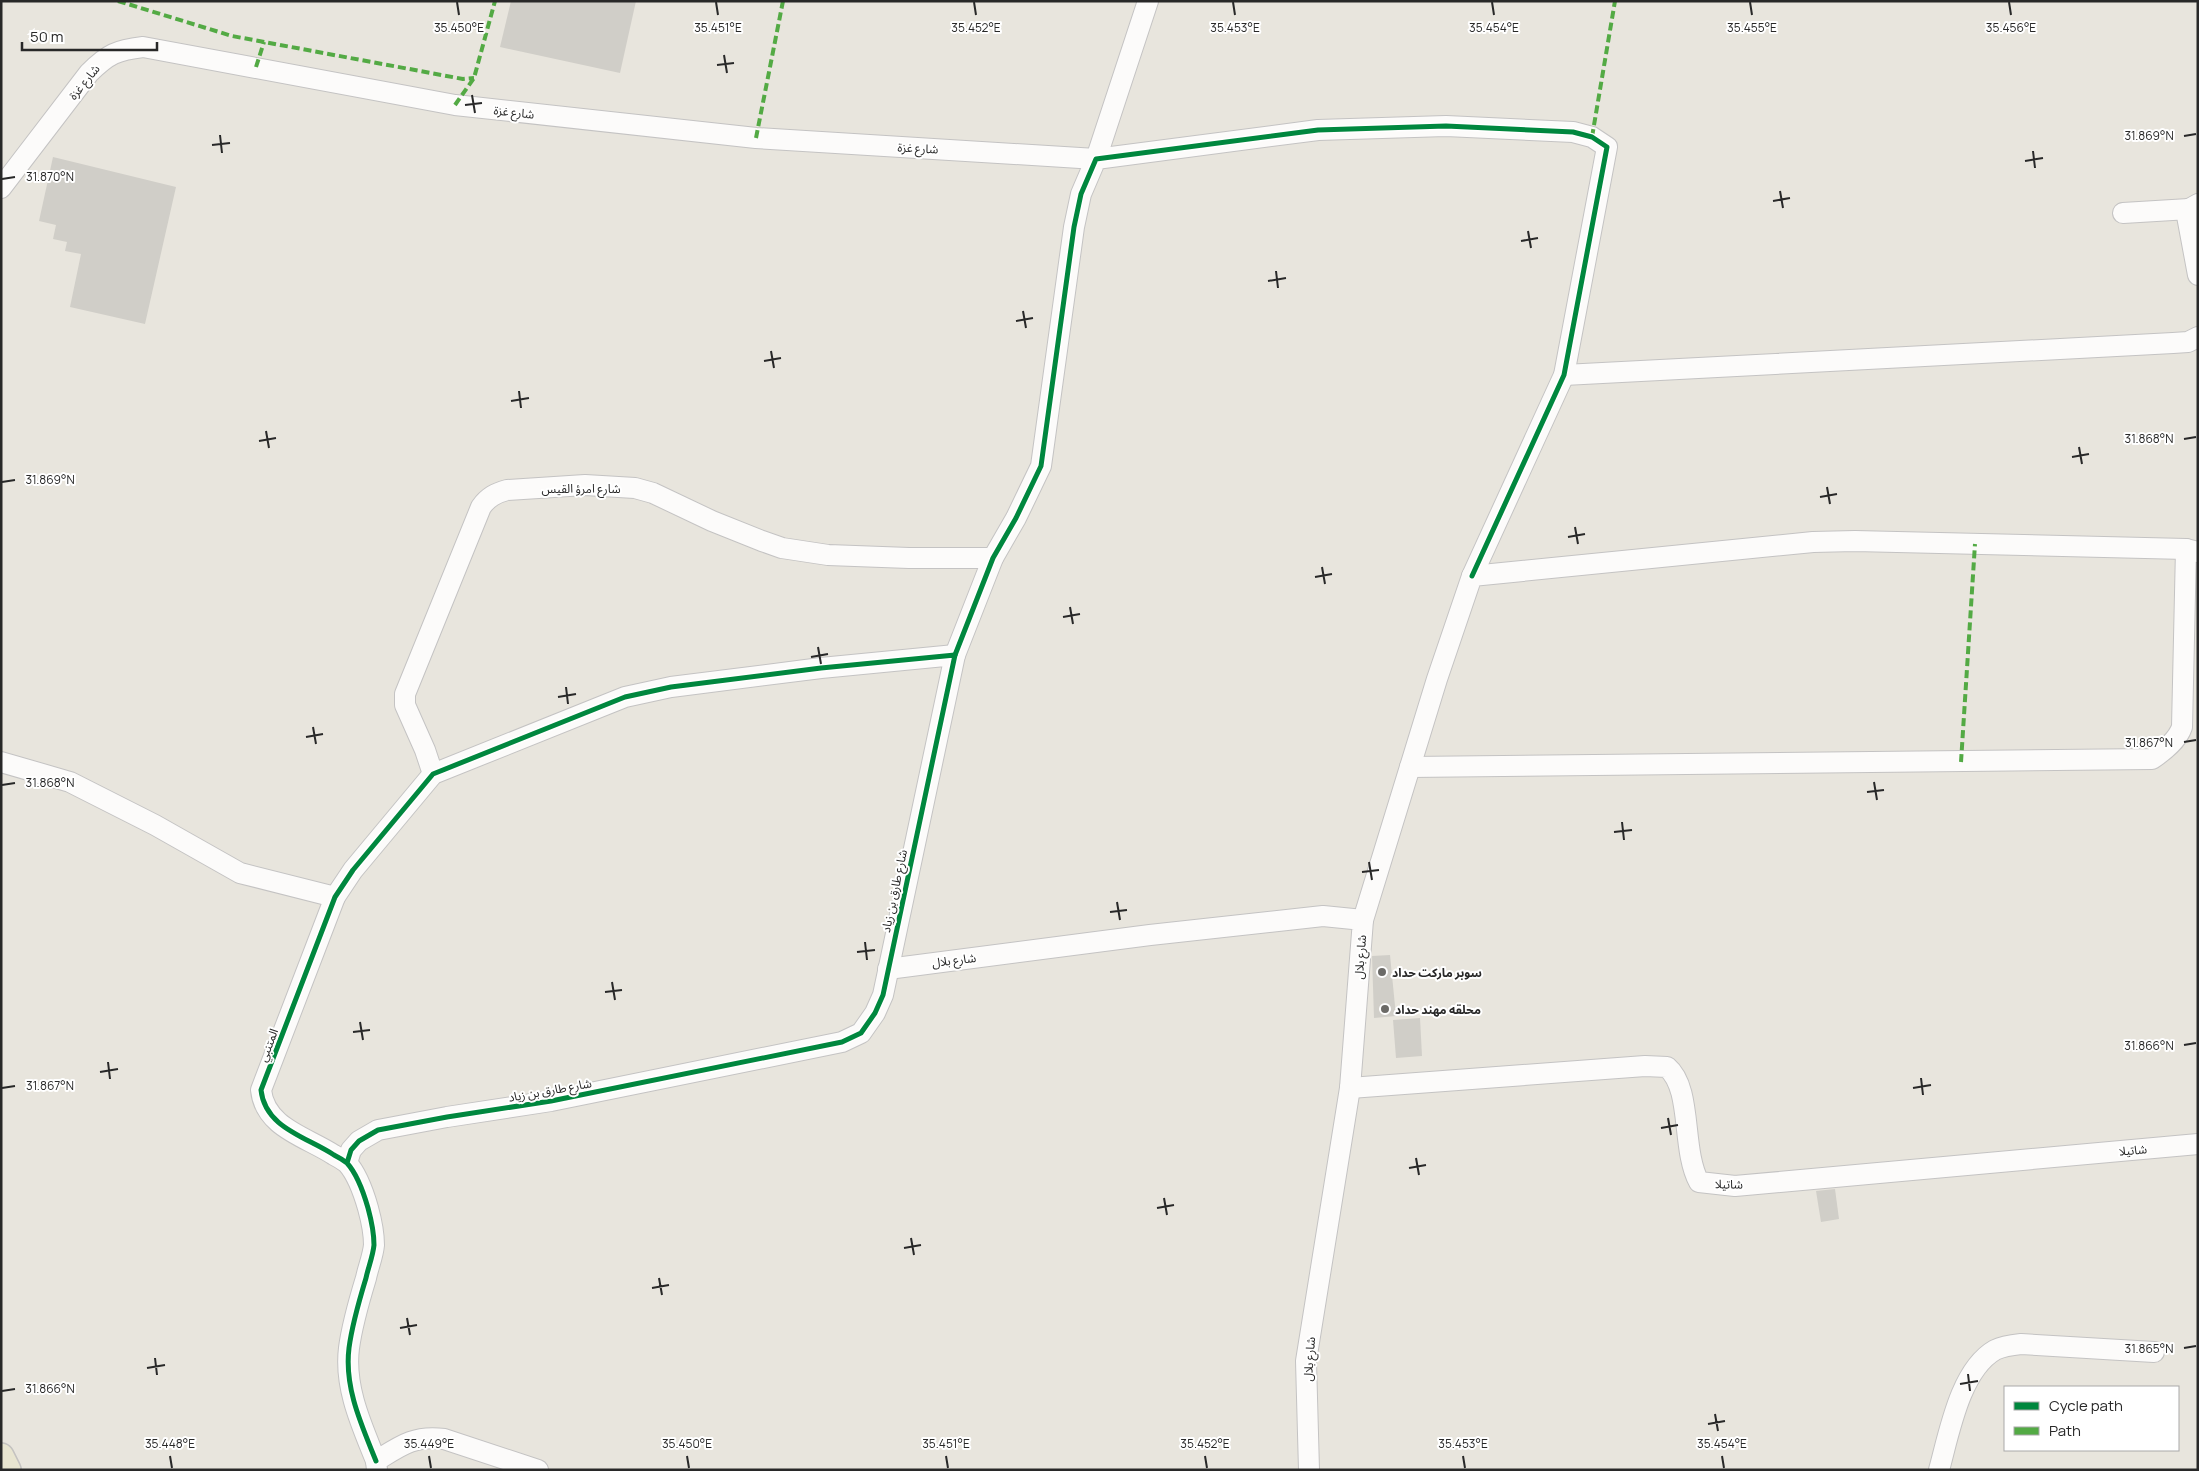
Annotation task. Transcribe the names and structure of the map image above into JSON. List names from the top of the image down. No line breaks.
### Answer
{"streets":{"street":["شارع غزة","شارع امرؤ القيس","شارع طارق بن زياد","شارع بلال","المتنبي","شاتيلا"]},"crossings":[["شارع غزة","شارع طارق بن زياد"],["شارع امرؤ القيس","شارع طارق بن زياد"],["شارع طارق بن زياد","شارع بلال"],["شارع طارق بن زياد","المتنبي"],["شارع بلال","شاتيلا"]],"places":["سوبر ماركت حداد","محلقه مهند حداد"],"legend":["Cycle path","Path"],"scale_bar":"50 m","coordinates":["35.450°E","35.451°E","35.452°E","35.453°E","35.454°E","35.455°E","35.456°E","31.869°N","31.870°N","31.868°N","31.867°N","31.866°N","31.865°N","35.448°E","35.449°E"]}
